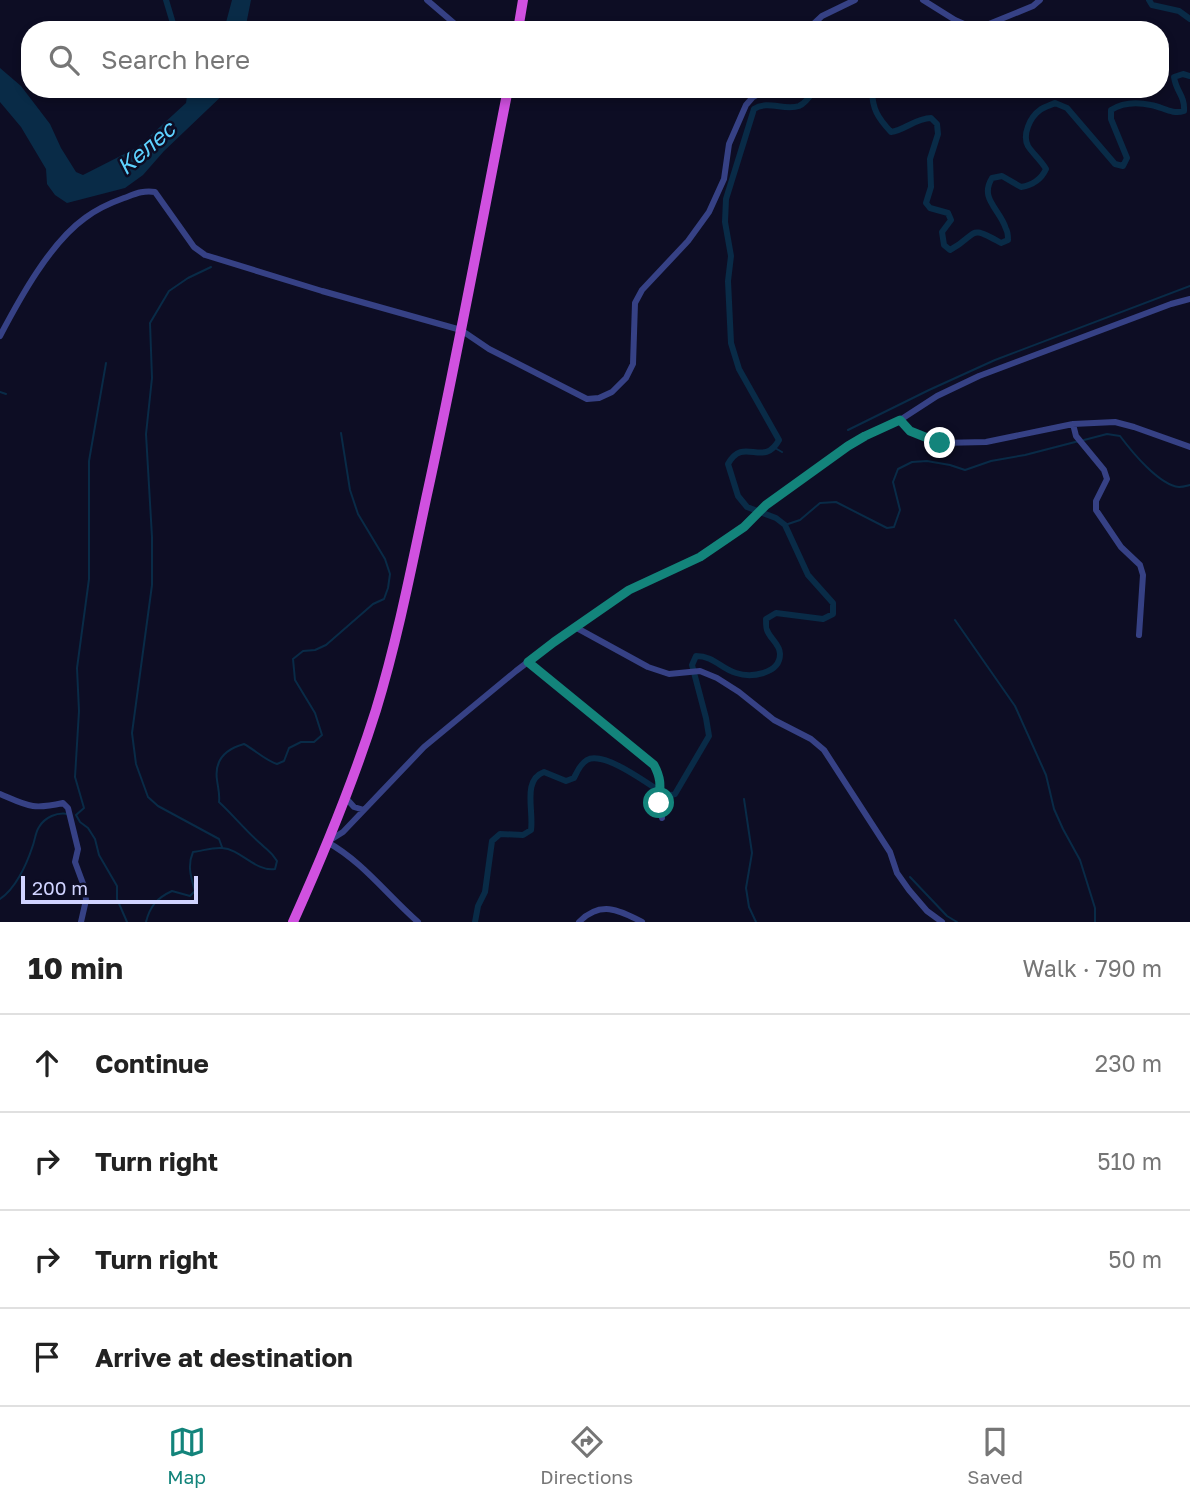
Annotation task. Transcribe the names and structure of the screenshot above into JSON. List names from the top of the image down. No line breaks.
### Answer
{"water":["Келес"],"scale_bar":"200 m","page":{"search":"Search here","scale":"200 m","heading":["10 min","Walk · 790 m"],"list":[["Continue","230 m"],["Turn right","510 m"],["Turn right","50 m"],"Arrive at destination"],"nav":["Map","Directions","Saved"]}}
